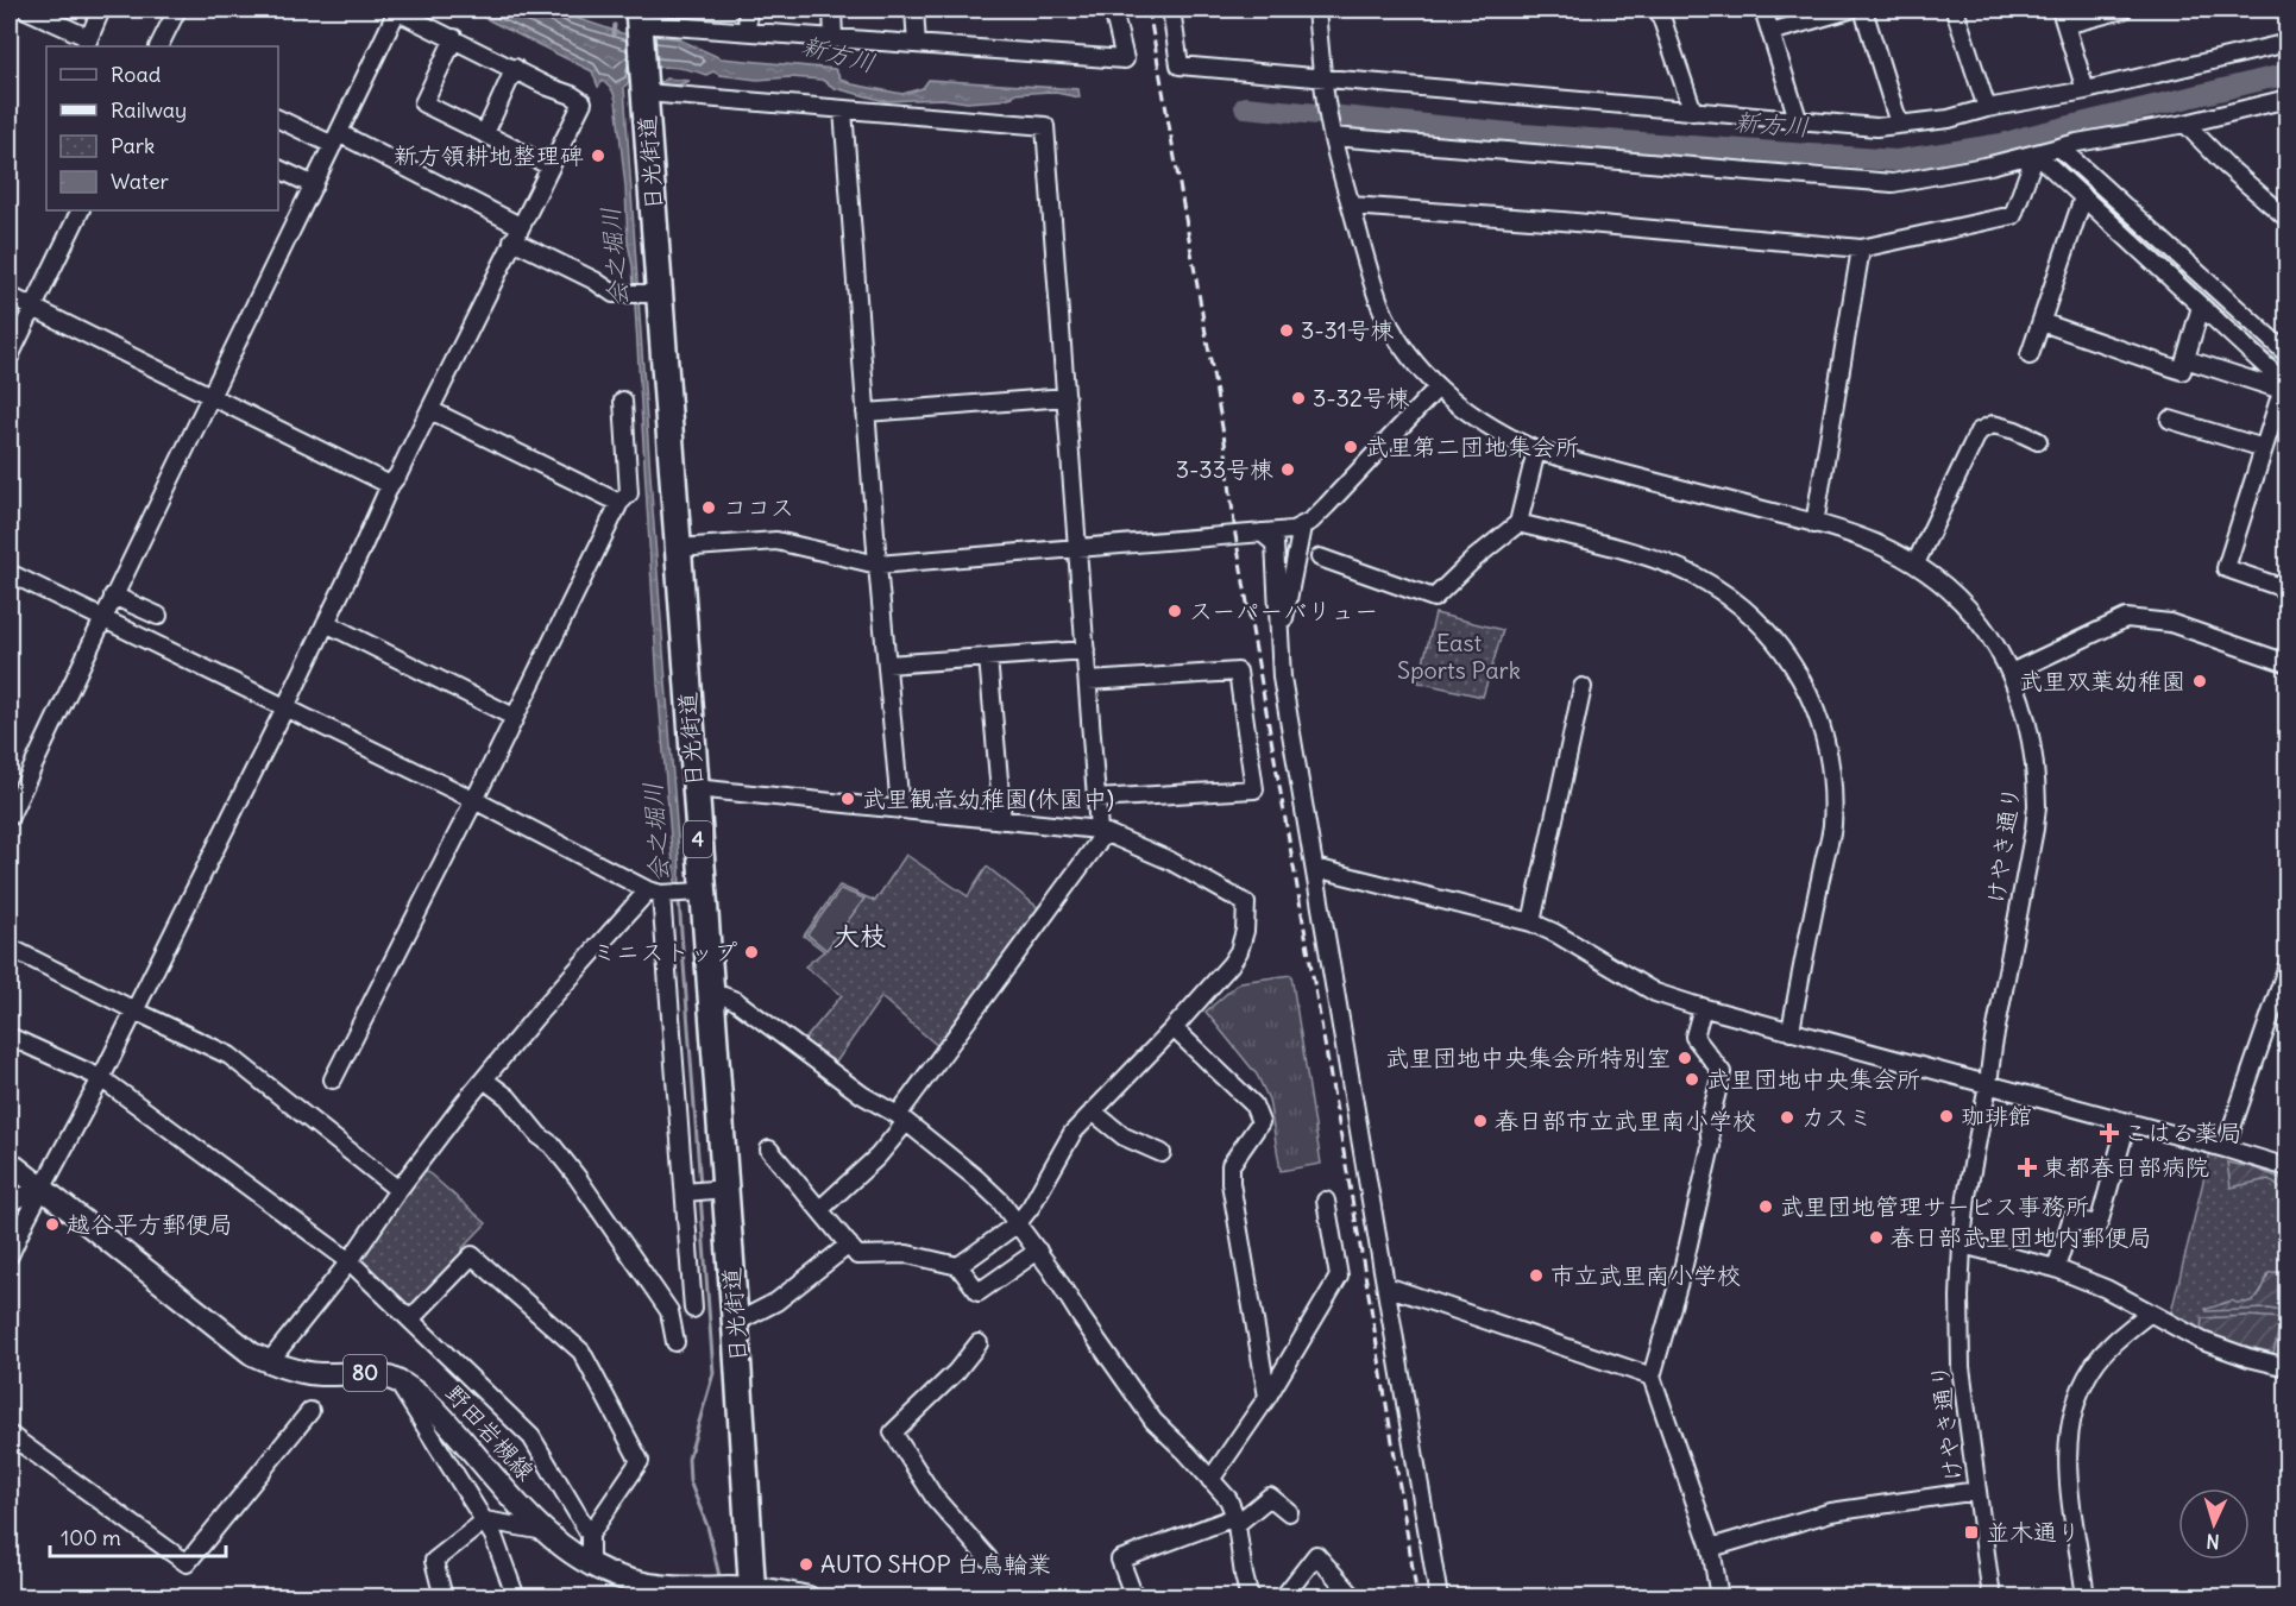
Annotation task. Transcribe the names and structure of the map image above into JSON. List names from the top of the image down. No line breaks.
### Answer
{"streets":{"highway":["日光街道","4"],"main road":["80","野田岩槻線"],"street":["けやき通り"]},"crossings":[["日光街道","野田岩槻線"]],"districts":["大枝"],"water":["新方川","会之堀川"],"parks":["East Sports Park"],"places":{"other":["新方領耕地整理碑","3-31号棟","3-32号棟","武里第二団地集会所","3-33号棟","ココス","スーパーバリュー","武里双葉幼稚園","武里観音幼稚園(休園中)","ミニストップ","武里団地中央集会所特別室","武里団地中央集会所","珈琲館","カスミ","春日部市立武里南小学校","武里団地管理サービス事務所","越谷平方郵便局","春日部武里団地内郵便局","市立武里南小学校","AUTO SHOP 白鳥輪業"],"health":["こはる薬局","東都春日部病院"],"transit":["並木通り"]},"legend":["Road","Railway","Park","Water"],"scale_bar":"100 m","north":"bottom"}
